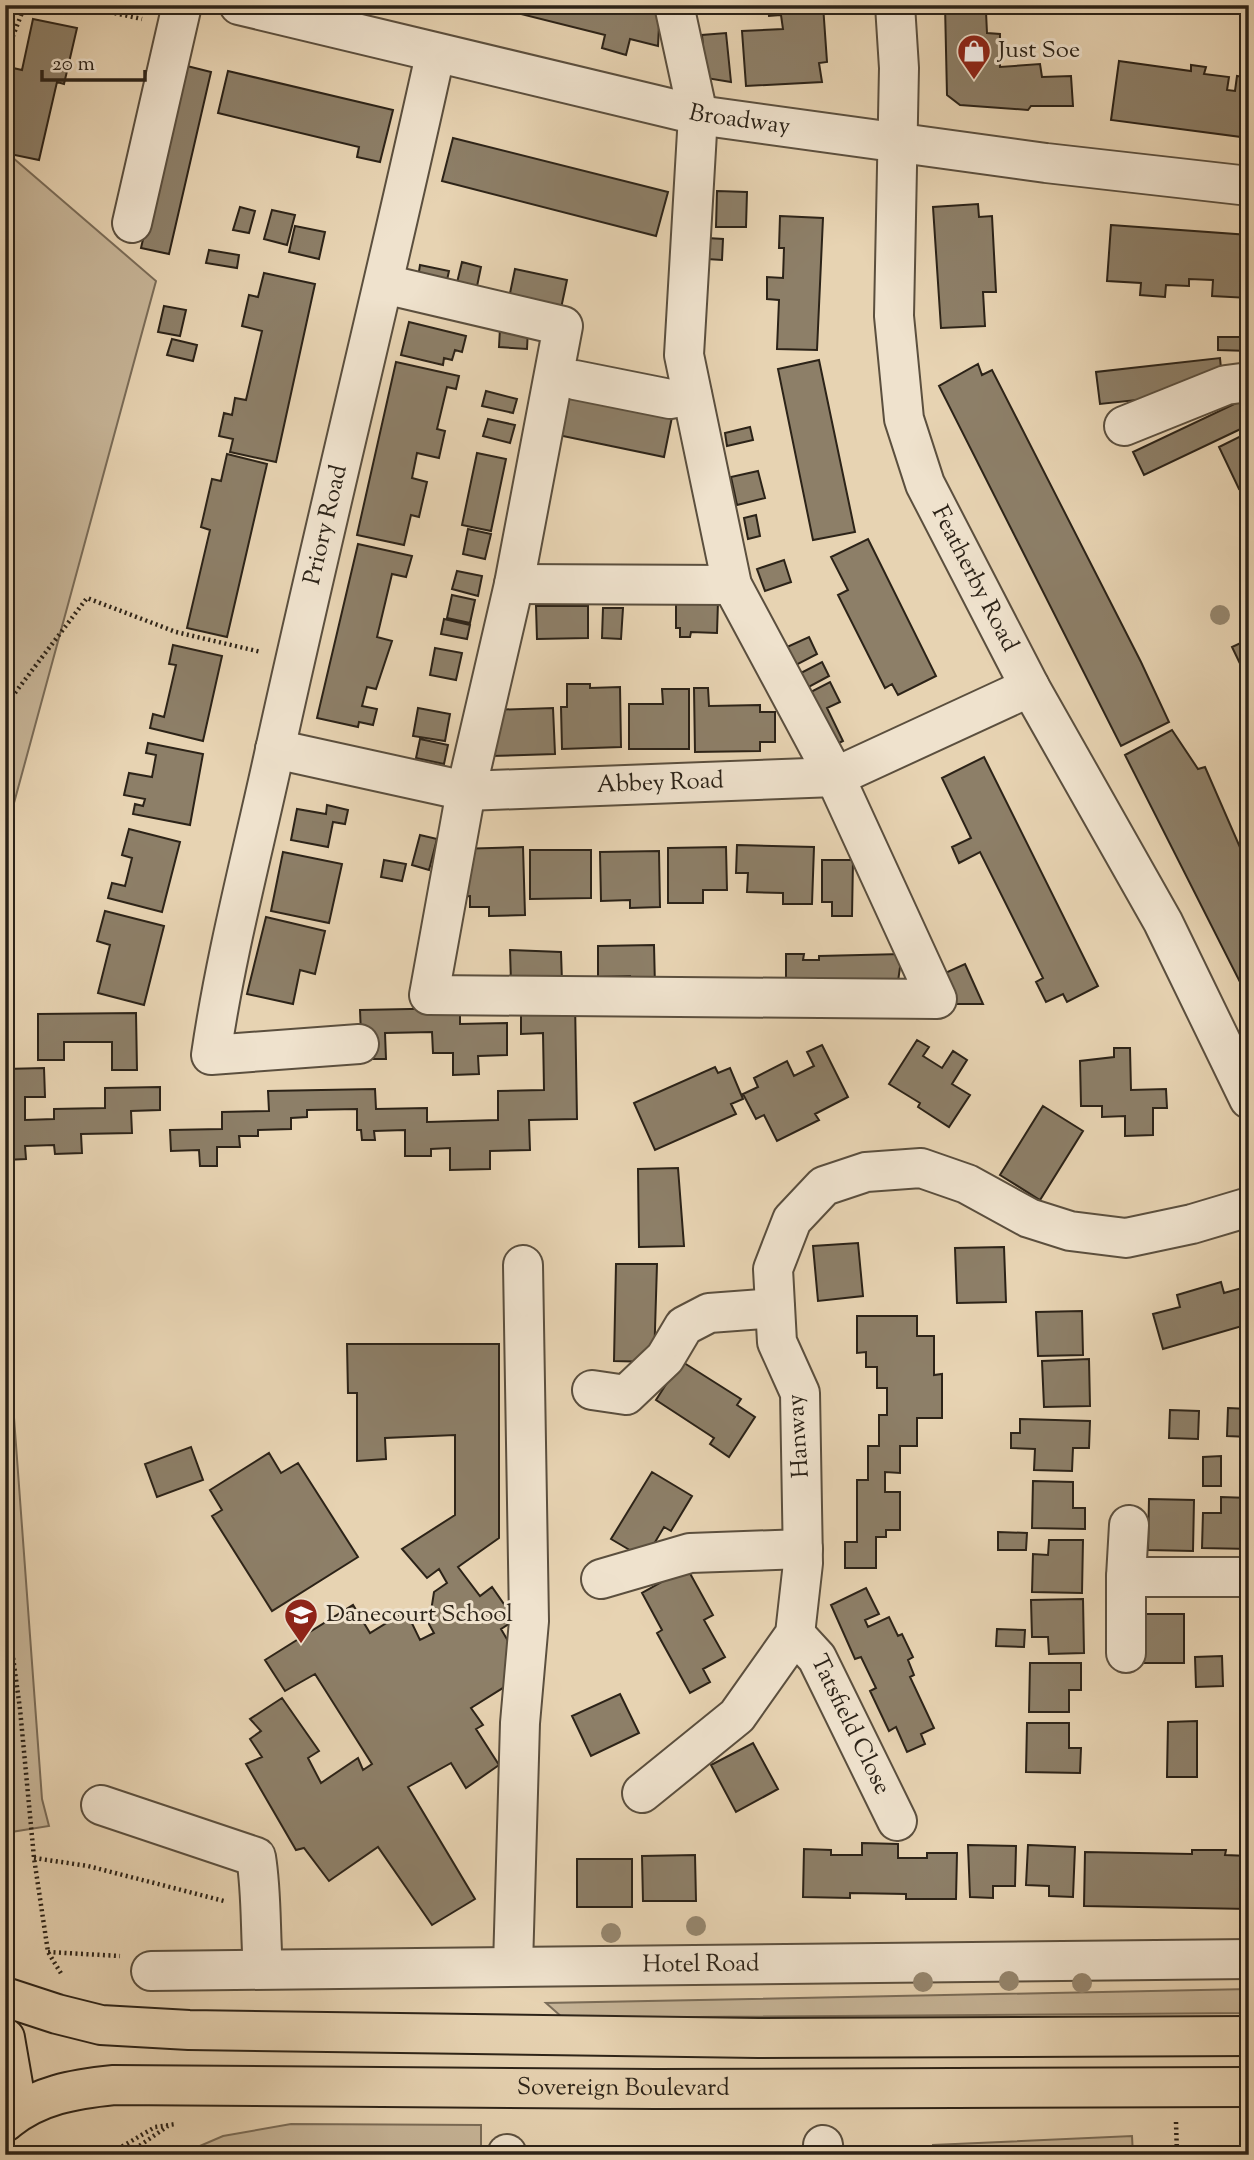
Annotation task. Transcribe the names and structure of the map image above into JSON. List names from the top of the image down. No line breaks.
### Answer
{"streets":{"main road":["Sovereign Boulevard"],"street":["Broadway","Priory Road","Featherby Road","Abbey Road","Hanway","Tatsfield Close","Hotel Road"]},"crossings":[["Broadway","Priory Road"],["Broadway","Featherby Road"],["Priory Road","Abbey Road"],["Featherby Road","Abbey Road"],["Hanway","Tatsfield Close"]],"places":{"shop":["Just Soe"],"school or university":["Danecourt School"]},"scale_bar":"20 m"}
